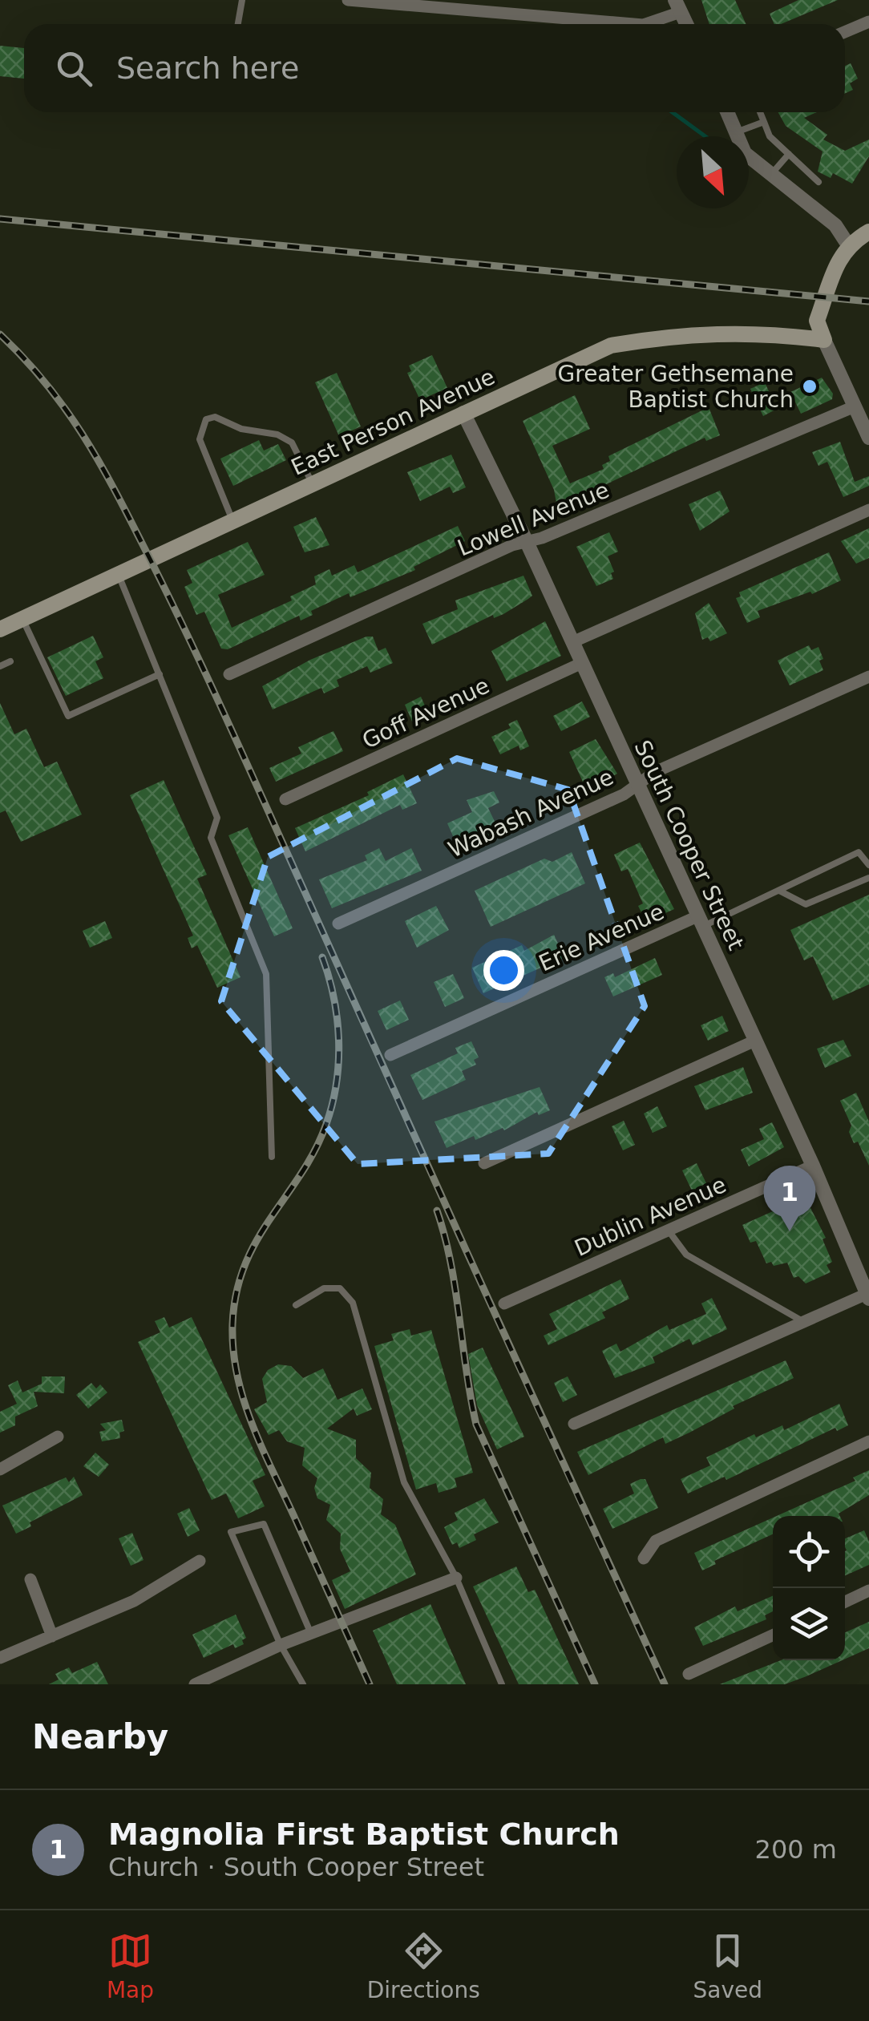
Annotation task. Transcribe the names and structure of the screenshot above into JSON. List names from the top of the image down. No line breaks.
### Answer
{"streets":{"main road":["East Person Avenue"],"street":["Lowell Avenue","Goff Avenue","Wabash Avenue","South Cooper Street","Erie Avenue","Dublin Avenue"]},"crossings":[["East Person Avenue","South Cooper Street"],["Lowell Avenue","South Cooper Street"],["Goff Avenue","South Cooper Street"],["Wabash Avenue","South Cooper Street"],["South Cooper Street","Erie Avenue"],["South Cooper Street","Dublin Avenue"]],"places":["Greater Gethsemane Baptist Church"],"north":"bottom right","page":{"search":"Search here","pins":"1","heading":"Nearby","list":[{"mark":"1","name":"Magnolia First Baptist Church","note":"Church · South Cooper Street","value":"200 m"}],"nav":["Map","Directions","Saved"]}}
